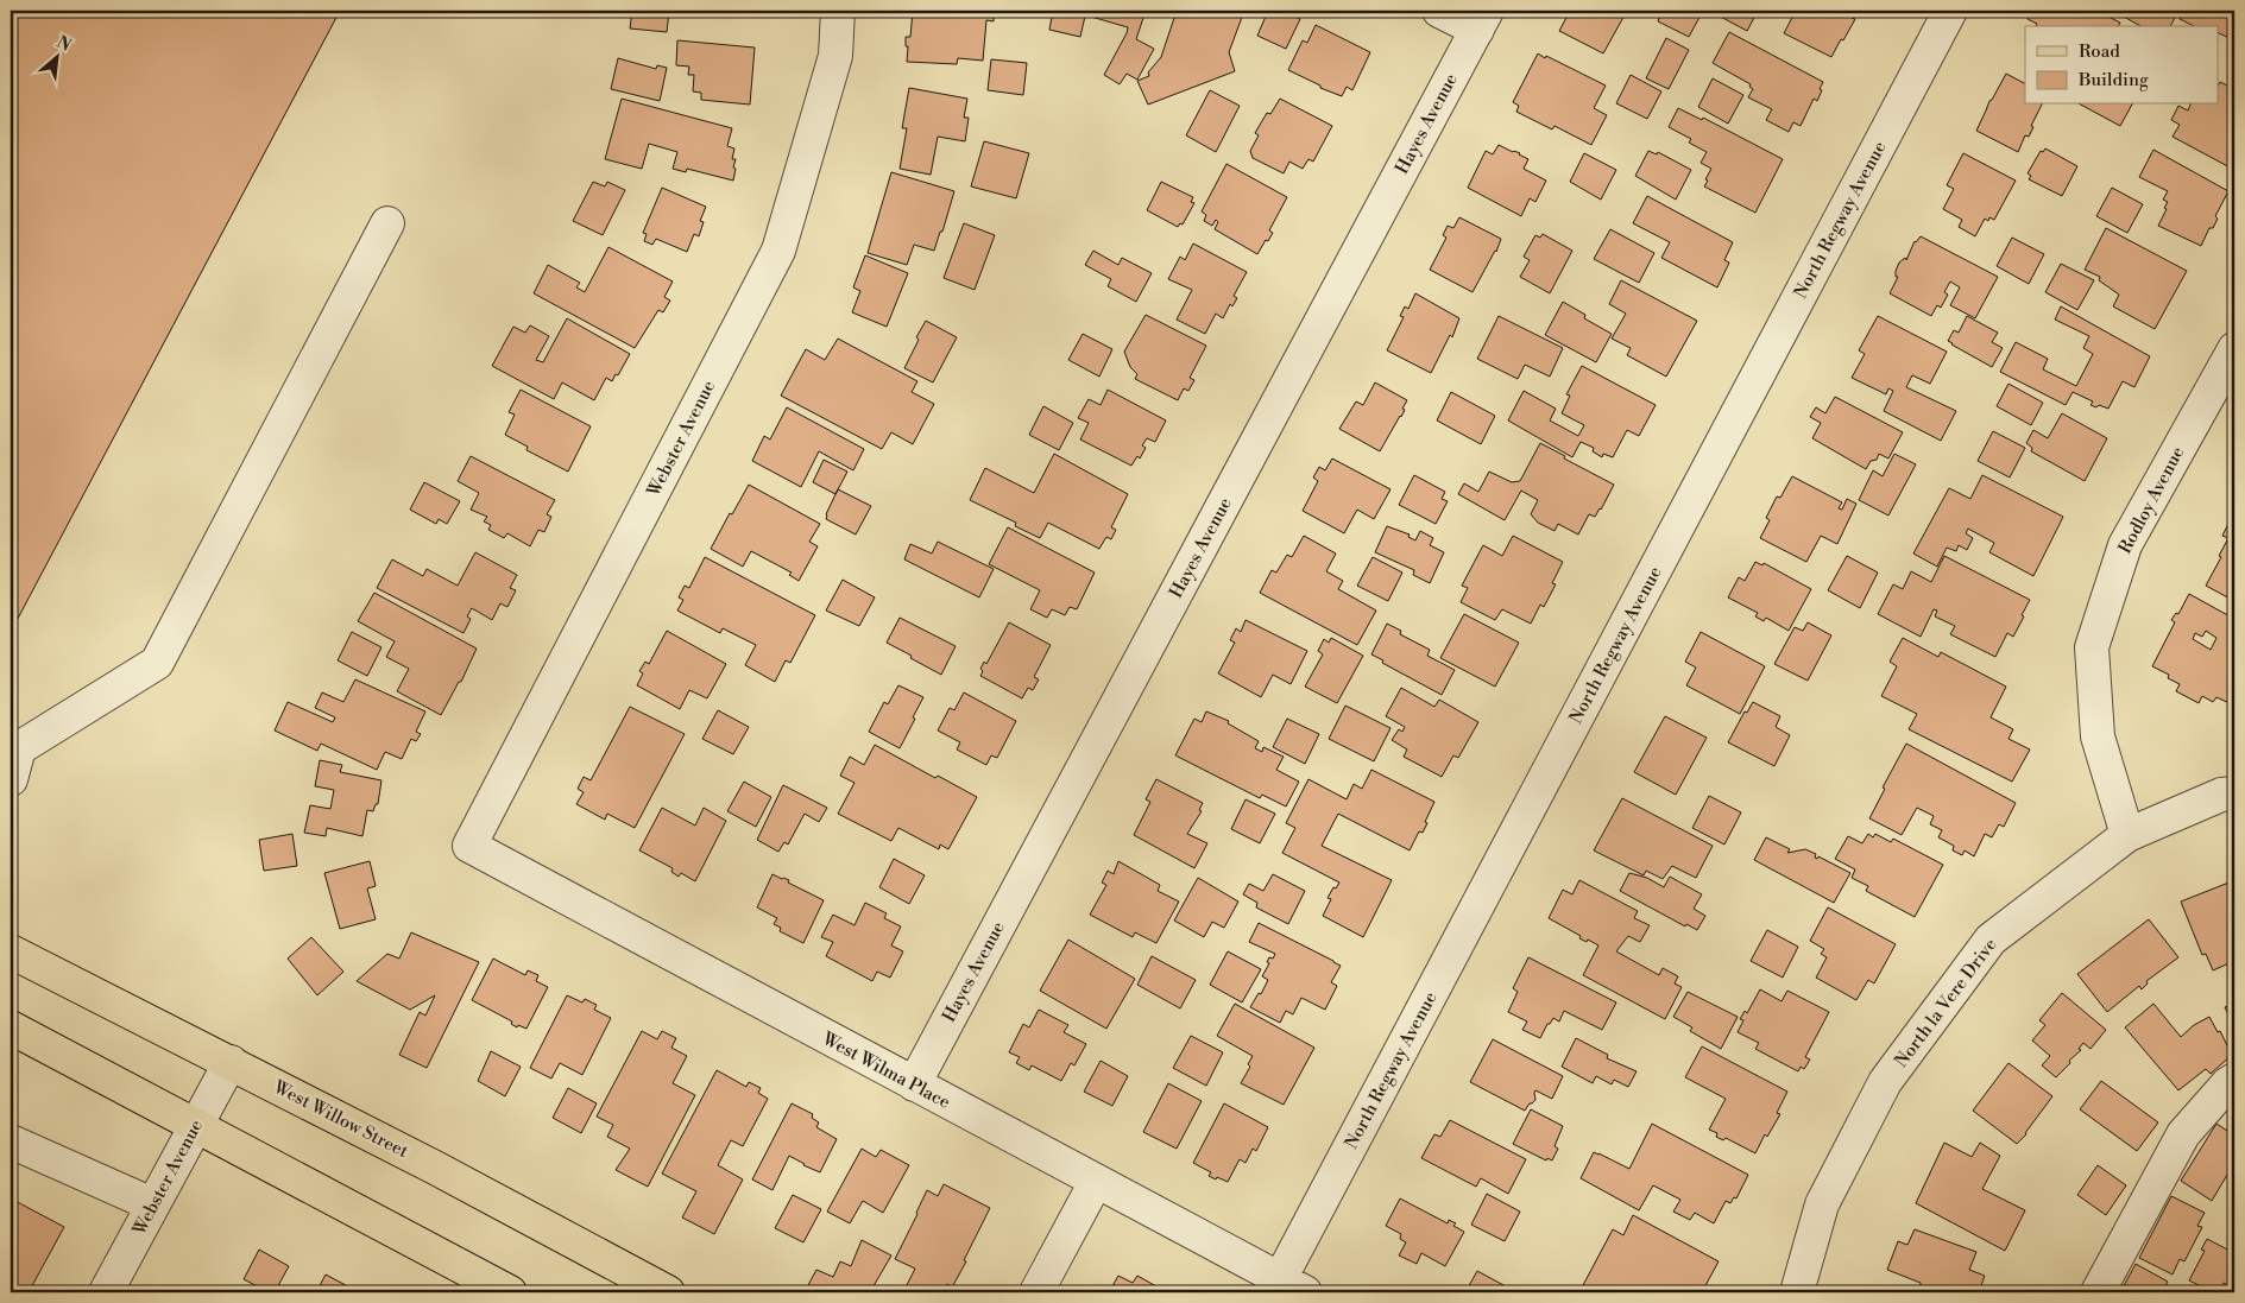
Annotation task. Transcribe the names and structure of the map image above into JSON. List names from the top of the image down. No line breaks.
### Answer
{"streets":{"main road":["West Willow Street"],"street":["Hayes Avenue","North Regway Avenue","Webster Avenue","Rodloy Avenue","North la Vere Drive","West Wilma Place"]},"crossings":[["Hayes Avenue","West Wilma Place"],["North Regway Avenue","West Wilma Place"],["Webster Avenue","West Wilma Place"],["Webster Avenue","West Willow Street"],["Rodloy Avenue","North la Vere Drive"]],"legend":["Road","Building"],"north":"top right"}
